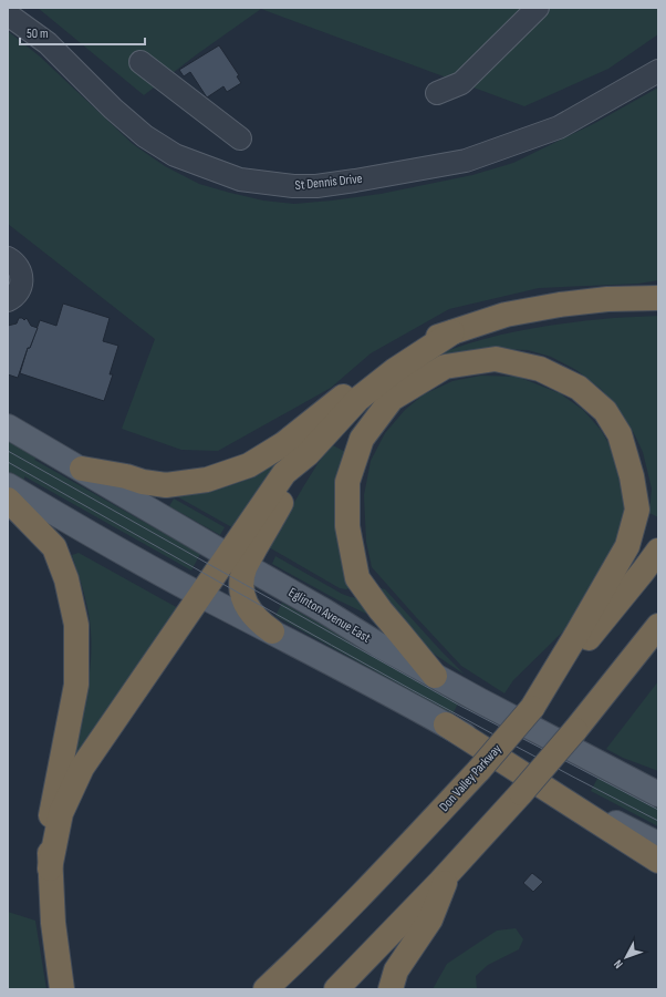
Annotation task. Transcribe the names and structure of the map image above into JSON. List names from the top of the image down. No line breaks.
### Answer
{"streets":{"highway":["Don Valley Parkway"],"main road":["Eglinton Avenue East"],"street":["St Dennis Drive"]},"scale_bar":"50 m","north":"bottom left"}
